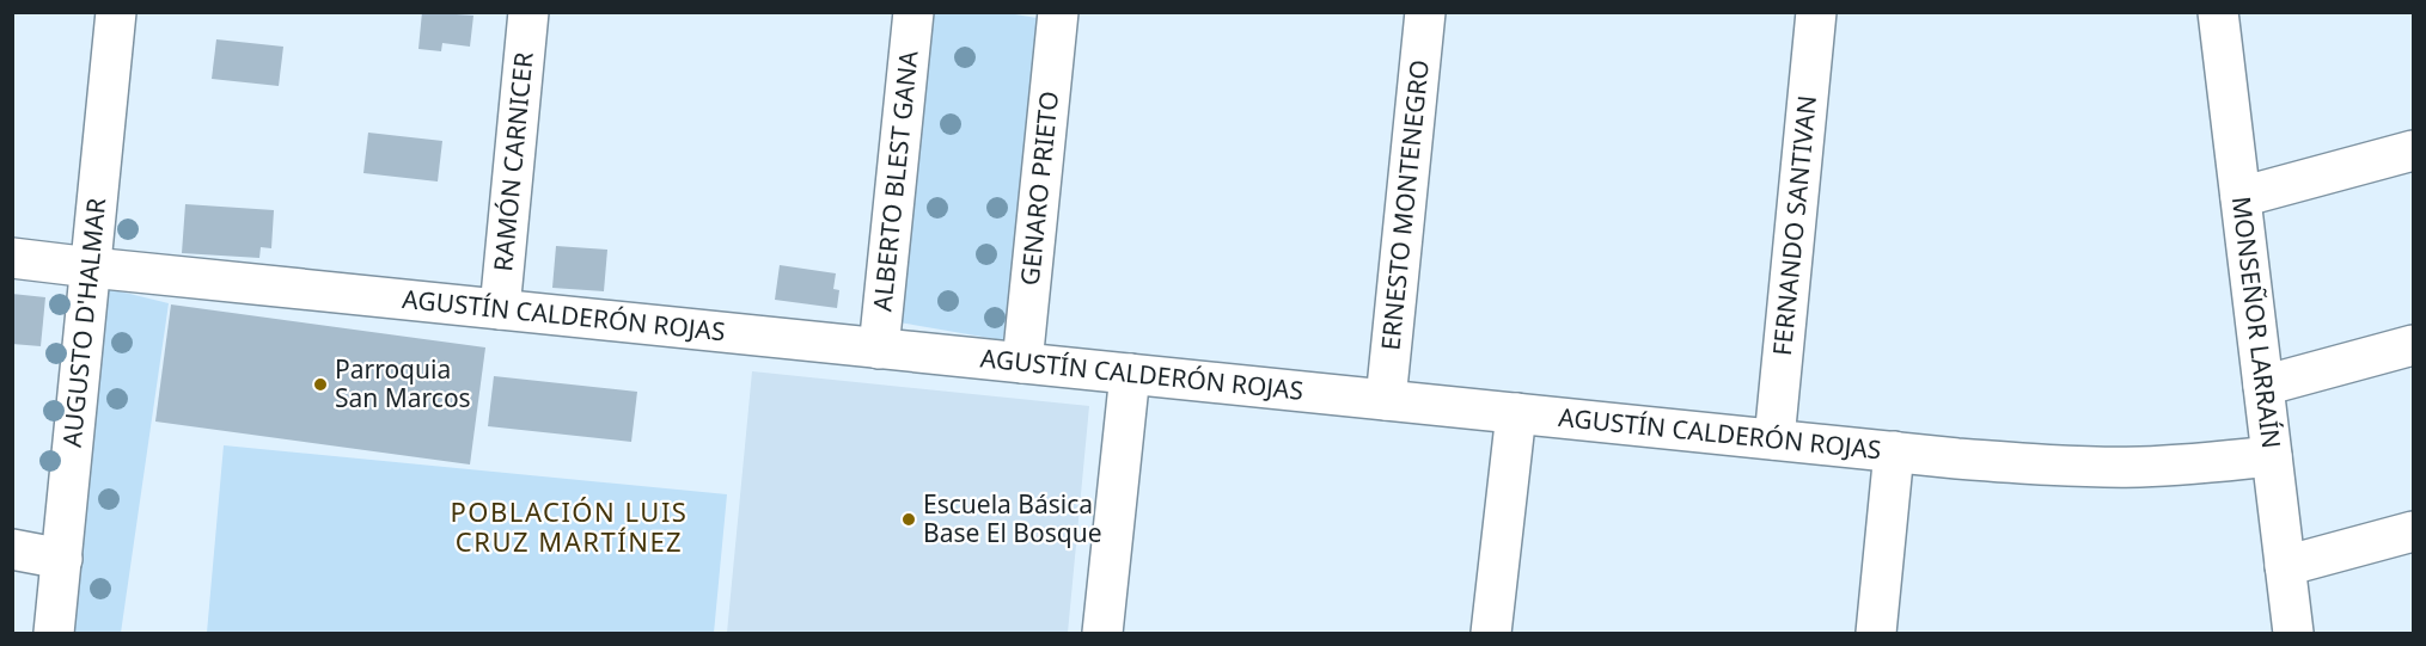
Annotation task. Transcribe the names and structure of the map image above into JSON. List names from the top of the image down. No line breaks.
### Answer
{"streets":{"street":["RAMÓN CARNICER","ALBERTO BLEST GANA","GENARO PRIETO","ERNESTO MONTENEGRO","FERNANDO SANTIVAN","AGUSTÍN CALDERÓN ROJAS","AUGUSTO D'HALMAR","MONSEÑOR LARRAÍN"]},"crossings":[["RAMÓN CARNICER","AGUSTÍN CALDERÓN ROJAS"],["ALBERTO BLEST GANA","AGUSTÍN CALDERÓN ROJAS"],["GENARO PRIETO","AGUSTÍN CALDERÓN ROJAS"],["ERNESTO MONTENEGRO","AGUSTÍN CALDERÓN ROJAS"],["FERNANDO SANTIVAN","AGUSTÍN CALDERÓN ROJAS"],["AGUSTÍN CALDERÓN ROJAS","AUGUSTO D'HALMAR"],["AGUSTÍN CALDERÓN ROJAS","MONSEÑOR LARRAÍN"]],"districts":["POBLACIÓN LUIS CRUZ MARTÍNEZ"],"places":["Parroquia San Marcos","Escuela Básica Base El Bosque"]}
